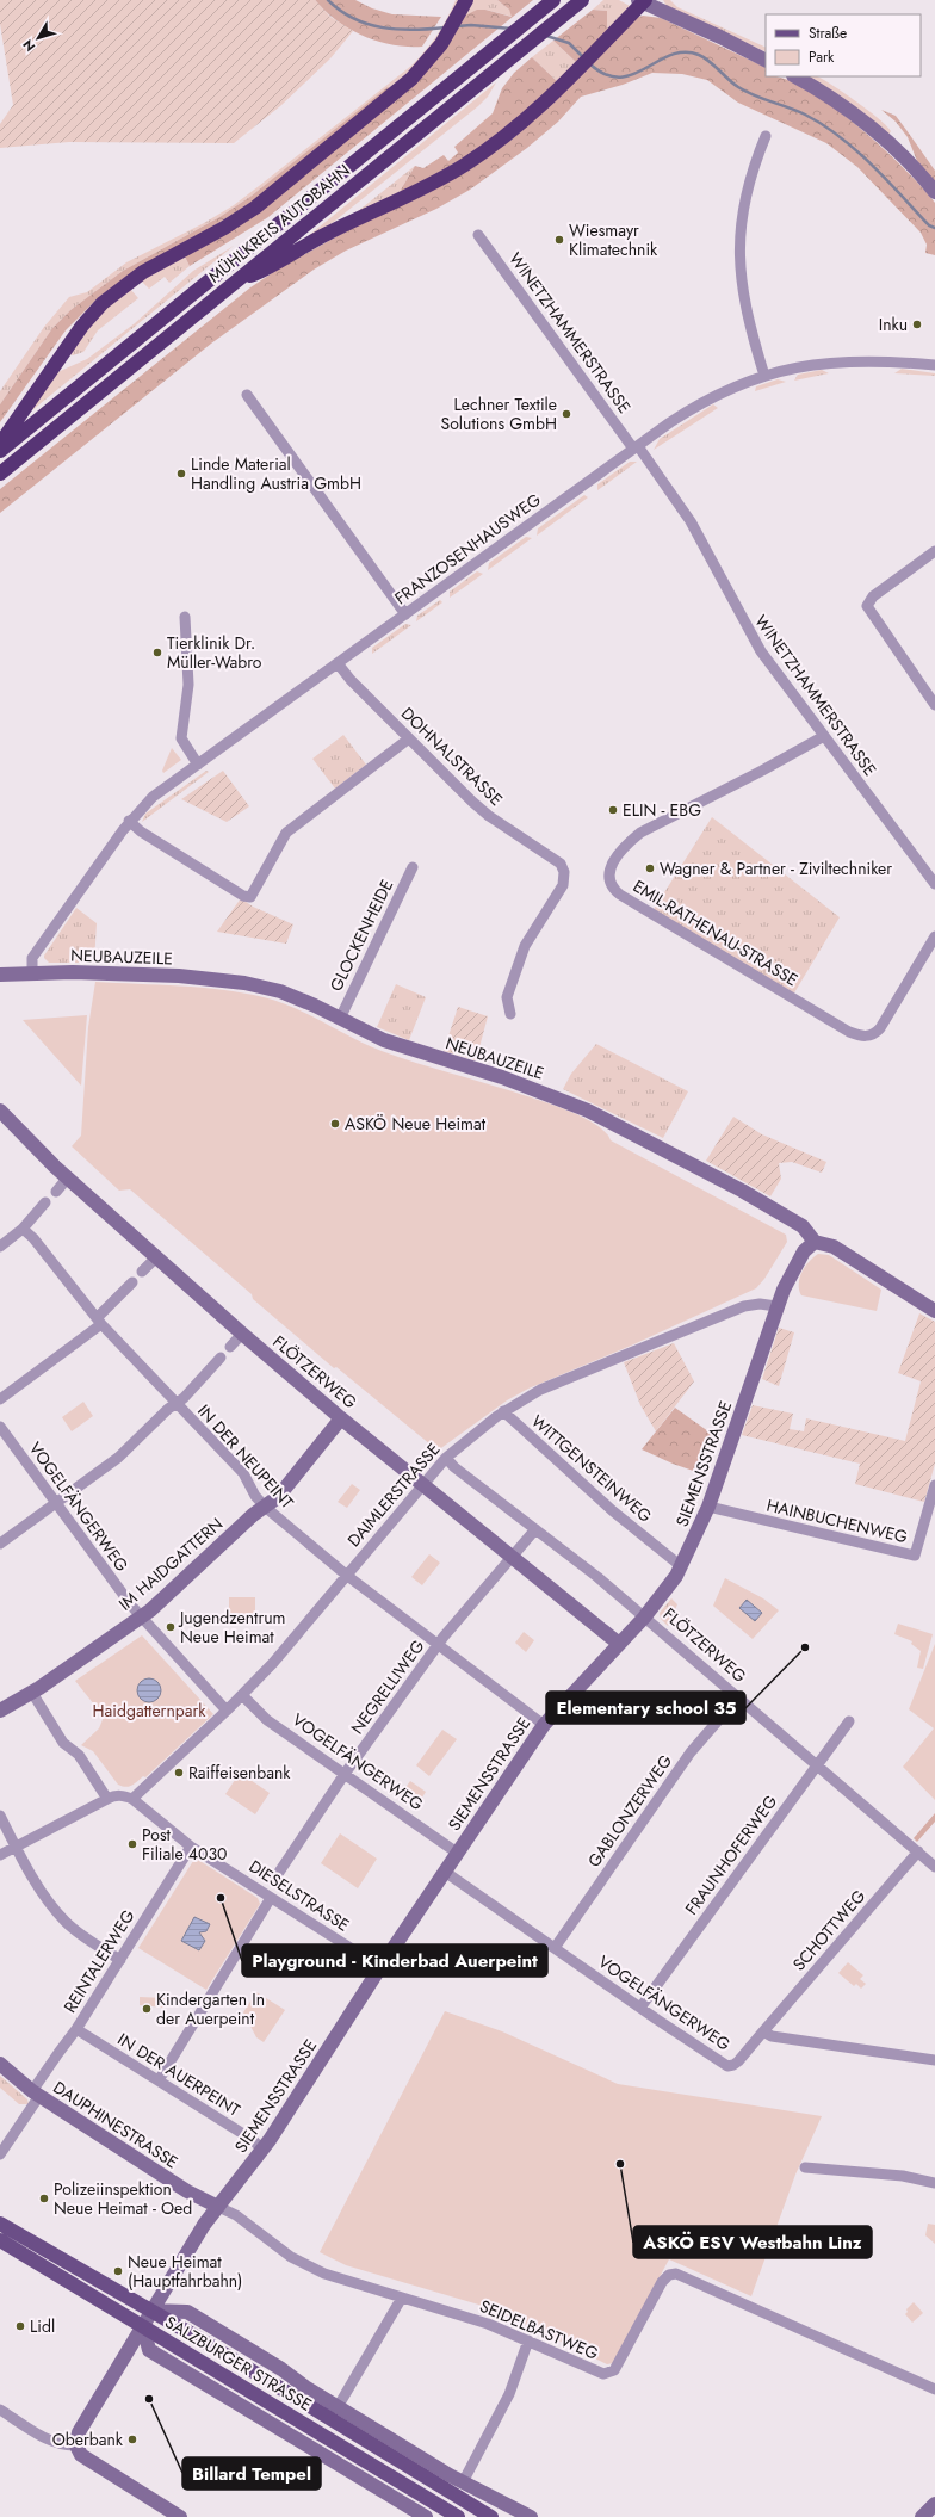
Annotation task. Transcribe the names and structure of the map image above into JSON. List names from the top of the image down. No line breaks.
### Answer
{"streets":{"highway":["MÜHLKREIS AUTOBAHN"],"main road":["SALZBURGER STRASSE"],"street":["WINETZHAMMERSTRASSE","FRANZOSENHAUSWEG","DOHNALSTRASSE","EMIL-RATHENAU-STRASSE","GLOCKENHEIDE","NEUBAUZEILE","FLÖTZERWEG","IN DER NEUPEINT","SIEMENSSTRASSE","WITTGENSTEINWEG","DAIMLERSTRASSE","VOGELFÄNGERWEG","HAINBUCHENWEG","IM HAIDGATTERN","NEGRELLIWEG","GABLONZERWEG","FRAUNHOFERWEG","DIESELSTRASSE","SCHOTTWEG","REINTALERWEG","IN DER AUERPEINT","DAUPHINESTRASSE","SEIDELBASTWEG"]},"crossings":[["WINETZHAMMERSTRASSE","FRANZOSENHAUSWEG"],["WINETZHAMMERSTRASSE","EMIL-RATHENAU-STRASSE"],["FRANZOSENHAUSWEG","DOHNALSTRASSE"],["FRANZOSENHAUSWEG","NEUBAUZEILE"],["GLOCKENHEIDE","NEUBAUZEILE"],["NEUBAUZEILE","SIEMENSSTRASSE"],["FLÖTZERWEG","SIEMENSSTRASSE"],["FLÖTZERWEG","DAIMLERSTRASSE"],["FLÖTZERWEG","IM HAIDGATTERN"],["FLÖTZERWEG","NEGRELLIWEG"],["FLÖTZERWEG","GABLONZERWEG"],["FLÖTZERWEG","FRAUNHOFERWEG"],["FLÖTZERWEG","SCHOTTWEG"],["IN DER NEUPEINT","SIEMENSSTRASSE"],["IN DER NEUPEINT","DAIMLERSTRASSE"],["IN DER NEUPEINT","IM HAIDGATTERN"],["IN DER NEUPEINT","NEGRELLIWEG"],["SIEMENSSTRASSE","WITTGENSTEINWEG"],["SIEMENSSTRASSE","DAIMLERSTRASSE"],["SIEMENSSTRASSE","VOGELFÄNGERWEG"],["SIEMENSSTRASSE","HAINBUCHENWEG"],["SIEMENSSTRASSE","DIESELSTRASSE"],["SIEMENSSTRASSE","IN DER AUERPEINT"],["SIEMENSSTRASSE","DAUPHINESTRASSE"],["SIEMENSSTRASSE","SEIDELBASTWEG"],["SIEMENSSTRASSE","SALZBURGER STRASSE"],["WITTGENSTEINWEG","DAIMLERSTRASSE"],["DAIMLERSTRASSE","VOGELFÄNGERWEG"],["DAIMLERSTRASSE","DIESELSTRASSE"],["VOGELFÄNGERWEG","IM HAIDGATTERN"],["VOGELFÄNGERWEG","NEGRELLIWEG"],["VOGELFÄNGERWEG","GABLONZERWEG"],["VOGELFÄNGERWEG","FRAUNHOFERWEG"],["VOGELFÄNGERWEG","SCHOTTWEG"],["DIESELSTRASSE","REINTALERWEG"],["REINTALERWEG","IN DER AUERPEINT"],["REINTALERWEG","DAUPHINESTRASSE"],["DAUPHINESTRASSE","SEIDELBASTWEG"]],"parks":["Haidgatternpark"],"places":["Wiesmayr Klimatechnik","Inku","Lechner Textile Solutions GmbH","Linde Material Handling Austria GmbH","Tierklinik Dr. Müller-Wabro","ELIN - EBG","Wagner & Partner - Ziviltechniker","ASKÖ Neue Heimat","Jugendzentrum Neue Heimat","Elementary school 35","Raiffeisenbank","Post Filiale 4030","Playground - Kinderbad Auerpeint","Kindergarten In der Auerpeint","ASKÖ ESV Westbahn Linz","Polizeiinspektion Neue Heimat - Oed","Neue Heimat (Hauptfahrbahn)","Lidl","Billard Tempel","Oberbank"],"legend":["Straße","Park"],"north":"bottom left"}
